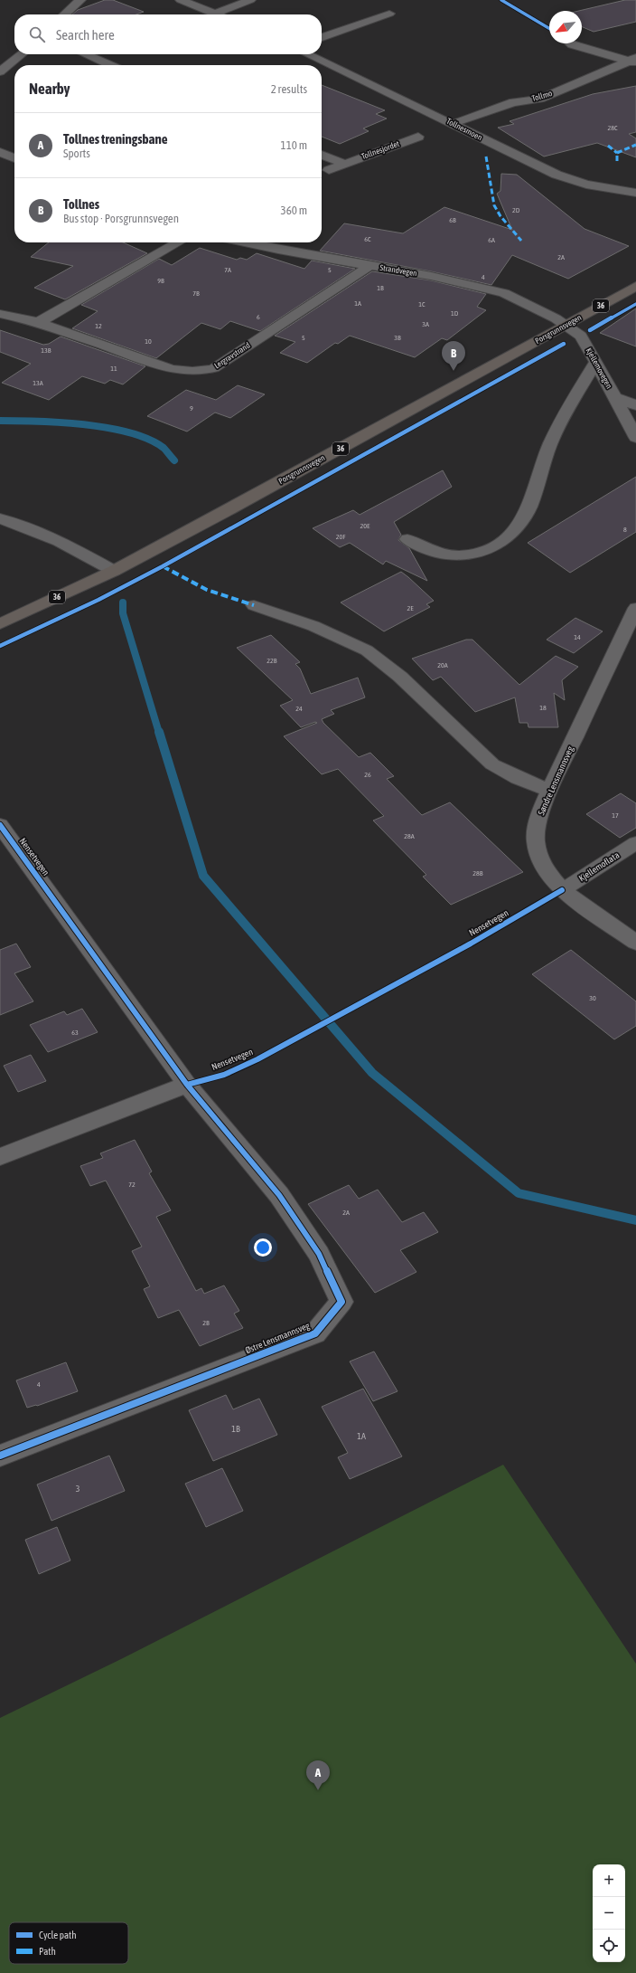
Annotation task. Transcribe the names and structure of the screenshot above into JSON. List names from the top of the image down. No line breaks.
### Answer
{"streets":{"highway":["36","Porsgrunnsvegen"],"street":["Tollmo","Tollnesmoen","Tollnesjordet","Strandvegen","Lergravstrand","Kjellemovegen","Søndre Lensmannsveg","Nensetvegen","Kjellemoflata","Østre Lensmannsveg"]},"crossings":[["Tollmo","Tollnesmoen"],["Strandvegen","Porsgrunnsvegen"],["Strandvegen","Lergravstrand"],["Strandvegen","Kjellemovegen"],["Porsgrunnsvegen","Kjellemovegen"],["Søndre Lensmannsveg","Kjellemoflata"],["Nensetvegen","Østre Lensmannsveg"]],"house_numbers":["28C","2D","6B","6C","6A","2A","7A","5","4","9B","1B","7B","1A","1C","1D","6","3A","12","5","3B","10","13B","11","13A","9","20E","8","20F","2E","14","22B","20A","18","24","26","17","28A","28B","30","63","72","2A","2B","4","1B","1A","3"],"legend":["Cycle path","Path"],"north":"bottom left","page":{"search":"Search here","heading":["Nearby","2 results"],"list":[{"mark":"A","name":"Tollnes treningsbane","note":"Sports","value":"110 m"},{"mark":"B","name":"Tollnes","note":"Bus stop · Porsgrunnsvegen","value":"360 m"}],"pins":["B","A"],"map_buttons":["+","−"]}}
